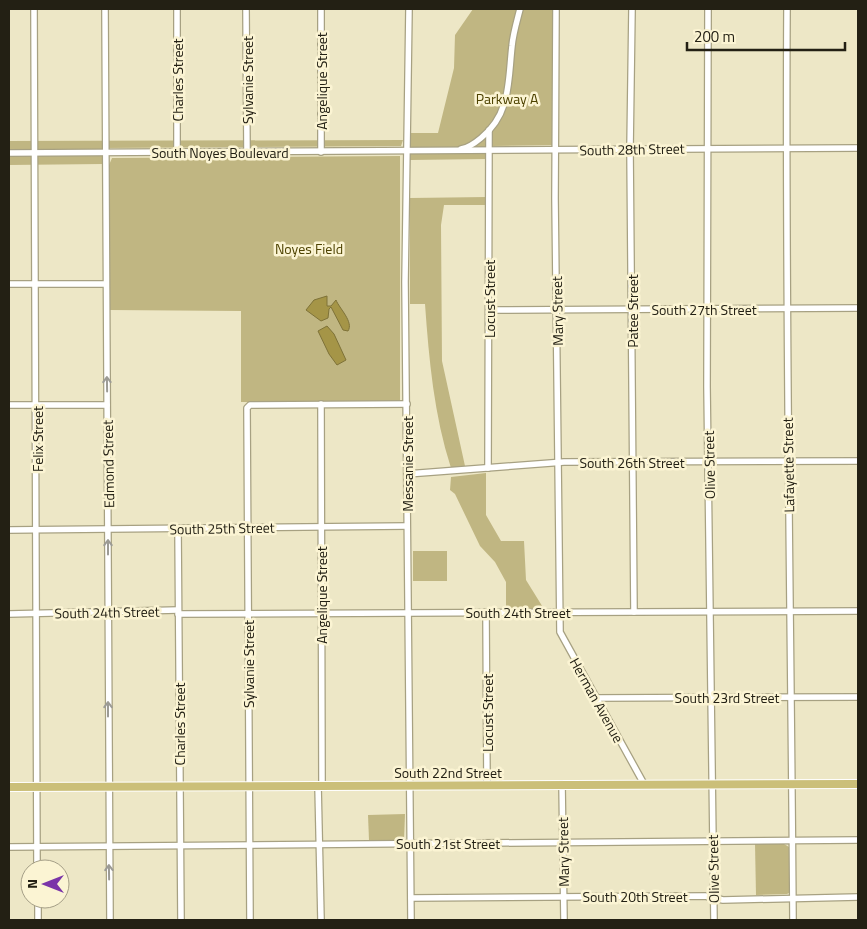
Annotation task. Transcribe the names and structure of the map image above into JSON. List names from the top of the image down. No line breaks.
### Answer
{"streets":{"main road":["South 22nd Street"],"street":["Charles Street","Sylvanie Street","Angelique Street","South 28th Street","South Noyes Boulevard","Locust Street","South 27th Street","Mary Street","Patee Street","Felix Street","South 26th Street","Edmond Street","Messanie Street","Olive Street","Lafayette Street","South 25th Street","South 24th Street","South 23rd Street","Herman Avenue","South 21st Street","South 20th Street"]},"crossings":[["Charles Street","South Noyes Boulevard"],["Charles Street","South 25th Street"],["Charles Street","South 24th Street"],["Charles Street","South 22nd Street"],["Charles Street","South 21st Street"],["Sylvanie Street","Angelique Street"],["Sylvanie Street","South Noyes Boulevard"],["Sylvanie Street","South 25th Street"],["Sylvanie Street","South 24th Street"],["Sylvanie Street","South 22nd Street"],["Sylvanie Street","South 21st Street"],["Angelique Street","South Noyes Boulevard"],["Angelique Street","South 25th Street"],["Angelique Street","South 24th Street"],["Angelique Street","South 22nd Street"],["Angelique Street","South 21st Street"],["South 28th Street","South Noyes Boulevard"],["South 28th Street","Locust Street"],["South 28th Street","Mary Street"],["South 28th Street","Patee Street"],["South 28th Street","Messanie Street"],["South 28th Street","Olive Street"],["South 28th Street","Lafayette Street"],["South Noyes Boulevard","Felix Street"],["South Noyes Boulevard","Edmond Street"],["South Noyes Boulevard","Messanie Street"],["Locust Street","South 27th Street"],["Locust Street","South 26th Street"],["Locust Street","South 24th Street"],["Locust Street","South 22nd Street"],["South 27th Street","Mary Street"],["South 27th Street","Patee Street"],["South 27th Street","Olive Street"],["South 27th Street","Lafayette Street"],["Mary Street","South 26th Street"],["Mary Street","South 24th Street"],["Mary Street","Herman Avenue"],["Mary Street","South 22nd Street"],["Mary Street","South 21st Street"],["Mary Street","South 20th Street"],["Patee Street","South 26th Street"],["Patee Street","South 24th Street"],["Felix Street","South 25th Street"],["Felix Street","South 24th Street"],["Felix Street","South 22nd Street"],["Felix Street","South 21st Street"],["South 26th Street","Messanie Street"],["South 26th Street","Olive Street"],["South 26th Street","Lafayette Street"],["Edmond Street","South 25th Street"],["Edmond Street","South 24th Street"],["Edmond Street","South 22nd Street"],["Edmond Street","South 21st Street"],["Messanie Street","South 25th Street"],["Messanie Street","South 24th Street"],["Messanie Street","South 22nd Street"],["Messanie Street","South 21st Street"],["Messanie Street","South 20th Street"],["Olive Street","South 24th Street"],["Olive Street","South 23rd Street"],["Olive Street","South 22nd Street"],["Olive Street","South 21st Street"],["Olive Street","South 20th Street"],["Lafayette Street","South 24th Street"],["Lafayette Street","South 23rd Street"],["Lafayette Street","South 22nd Street"],["Lafayette Street","South 21st Street"],["Lafayette Street","South 20th Street"],["South 24th Street","Herman Avenue"],["South 23rd Street","Herman Avenue"],["Herman Avenue","South 22nd Street"]],"one_way":["Edmond Street"],"parks":["Parkway A","Noyes Field"],"scale_bar":"200 m","north":"left"}
